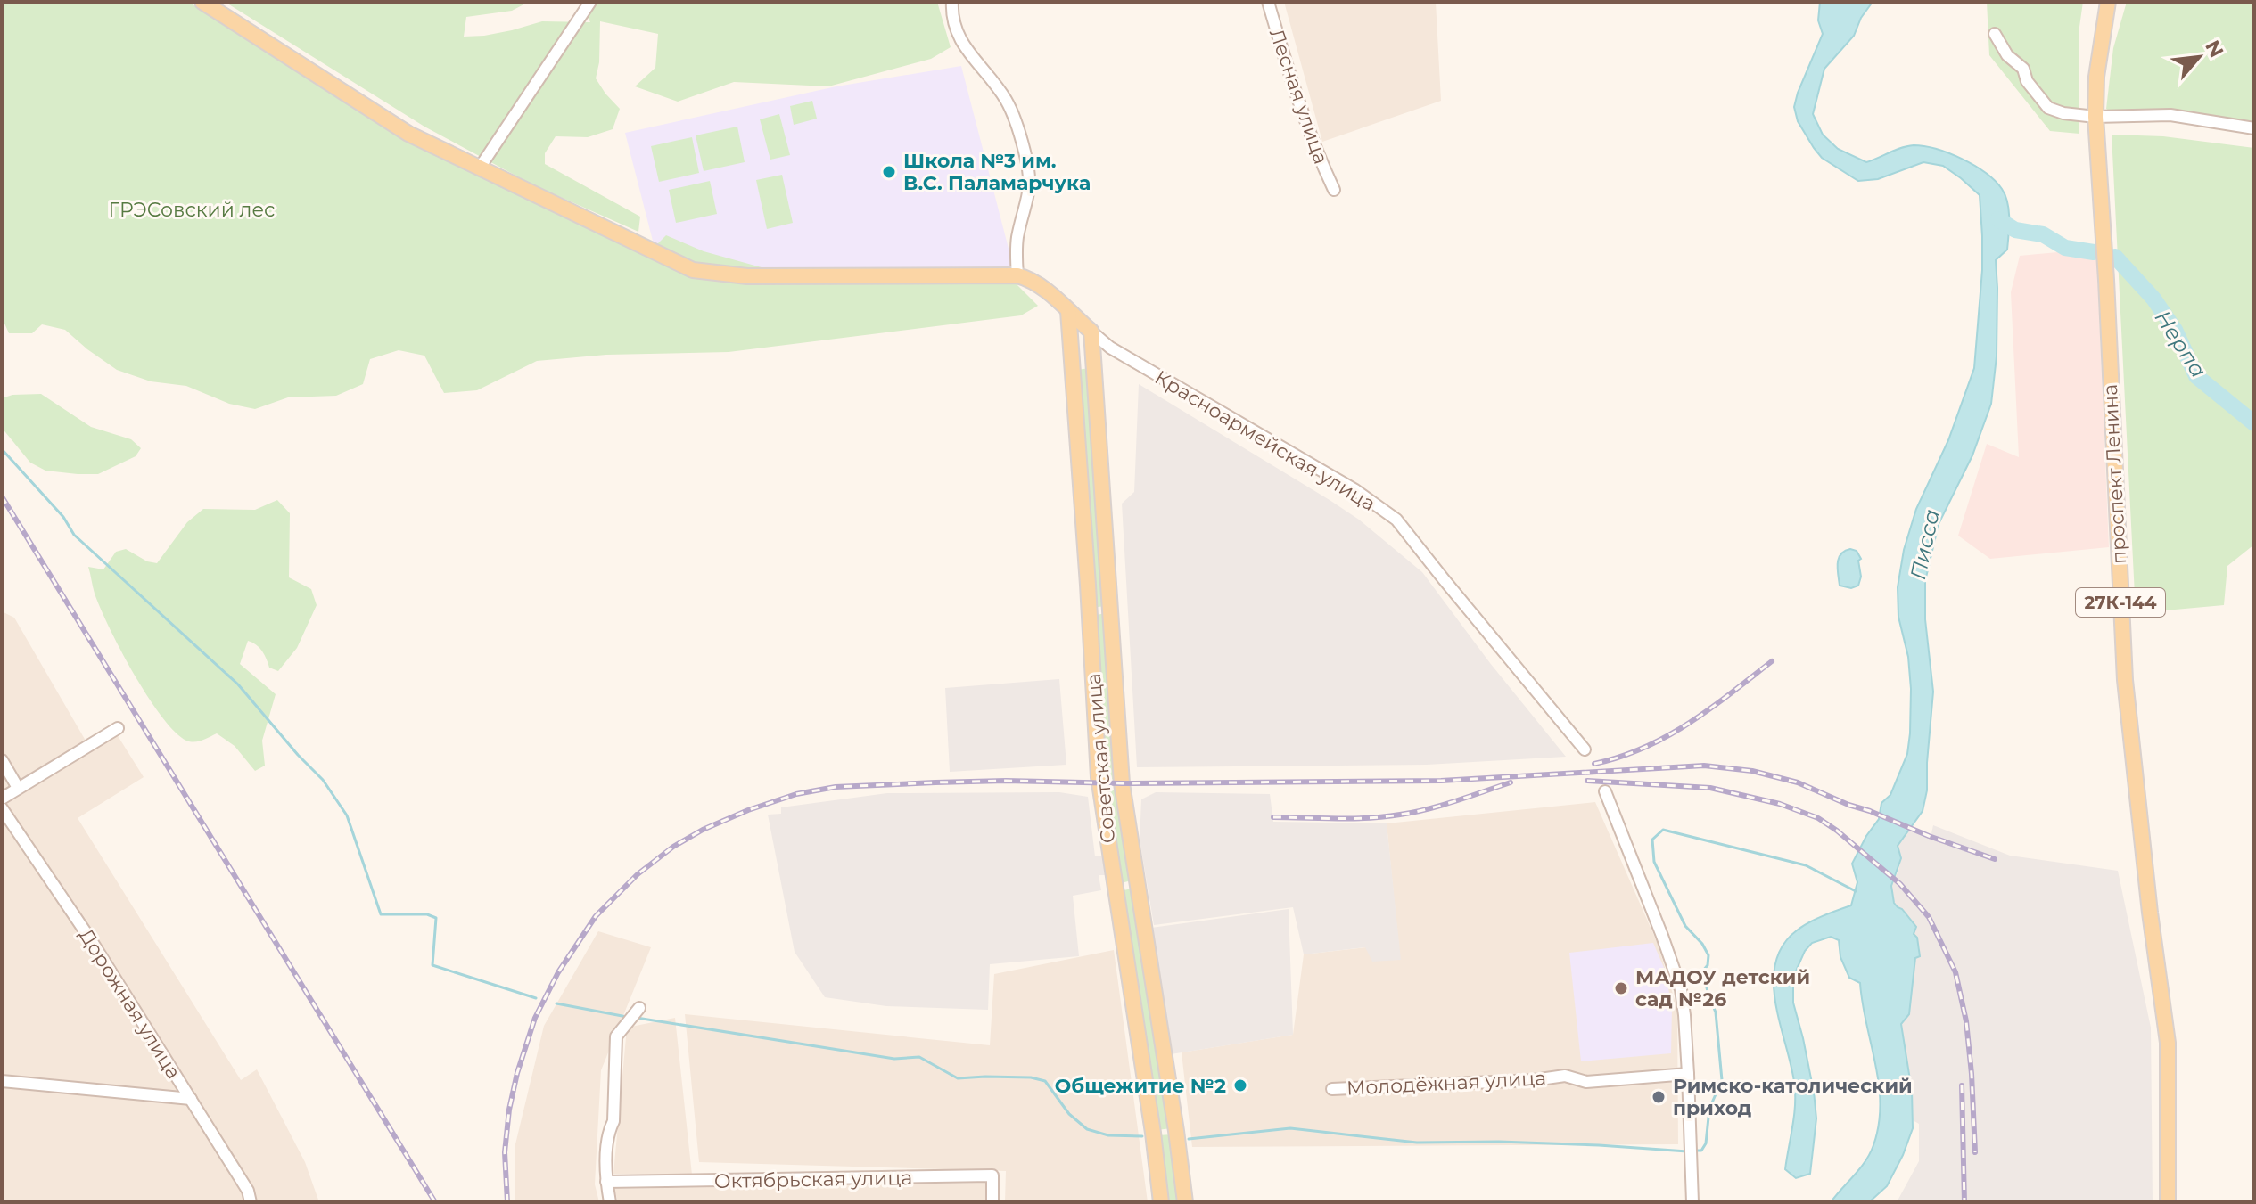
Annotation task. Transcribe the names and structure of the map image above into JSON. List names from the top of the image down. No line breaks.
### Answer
{"streets":{"main road":["Красноармейская улица","проспект Ленина","27К-144","Советская улица"],"street":["Лесная улица","Дорожная улица","Молодёжная улица","Октябрьская улица"]},"crossings":[["Красноармейская улица","Советская улица"]],"water":["Нерпа","Писса"],"parks":["ГРЭСовский лес"],"places":["Школа №3 им. В.С. Паламарчука","МАДОУ детский сад №26","Общежитие №2","Римско-католический приход"],"north":"top right"}
